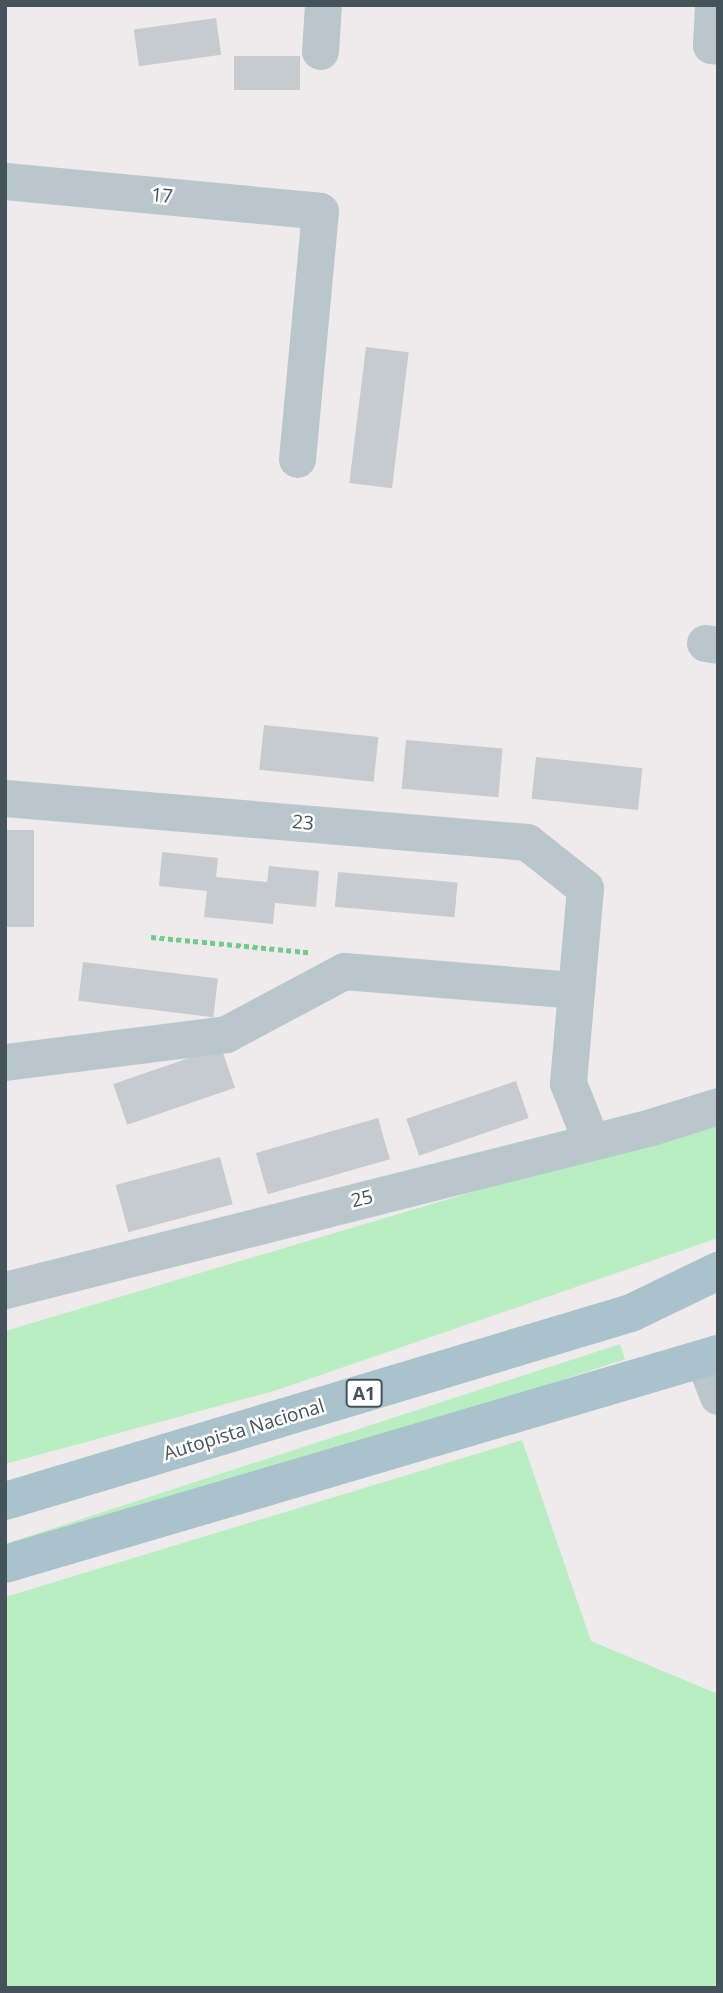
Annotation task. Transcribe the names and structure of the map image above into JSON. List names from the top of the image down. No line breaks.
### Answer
{"streets":{"main road":["A1","Autopista Nacional"],"street":["17","23","25"]}}
